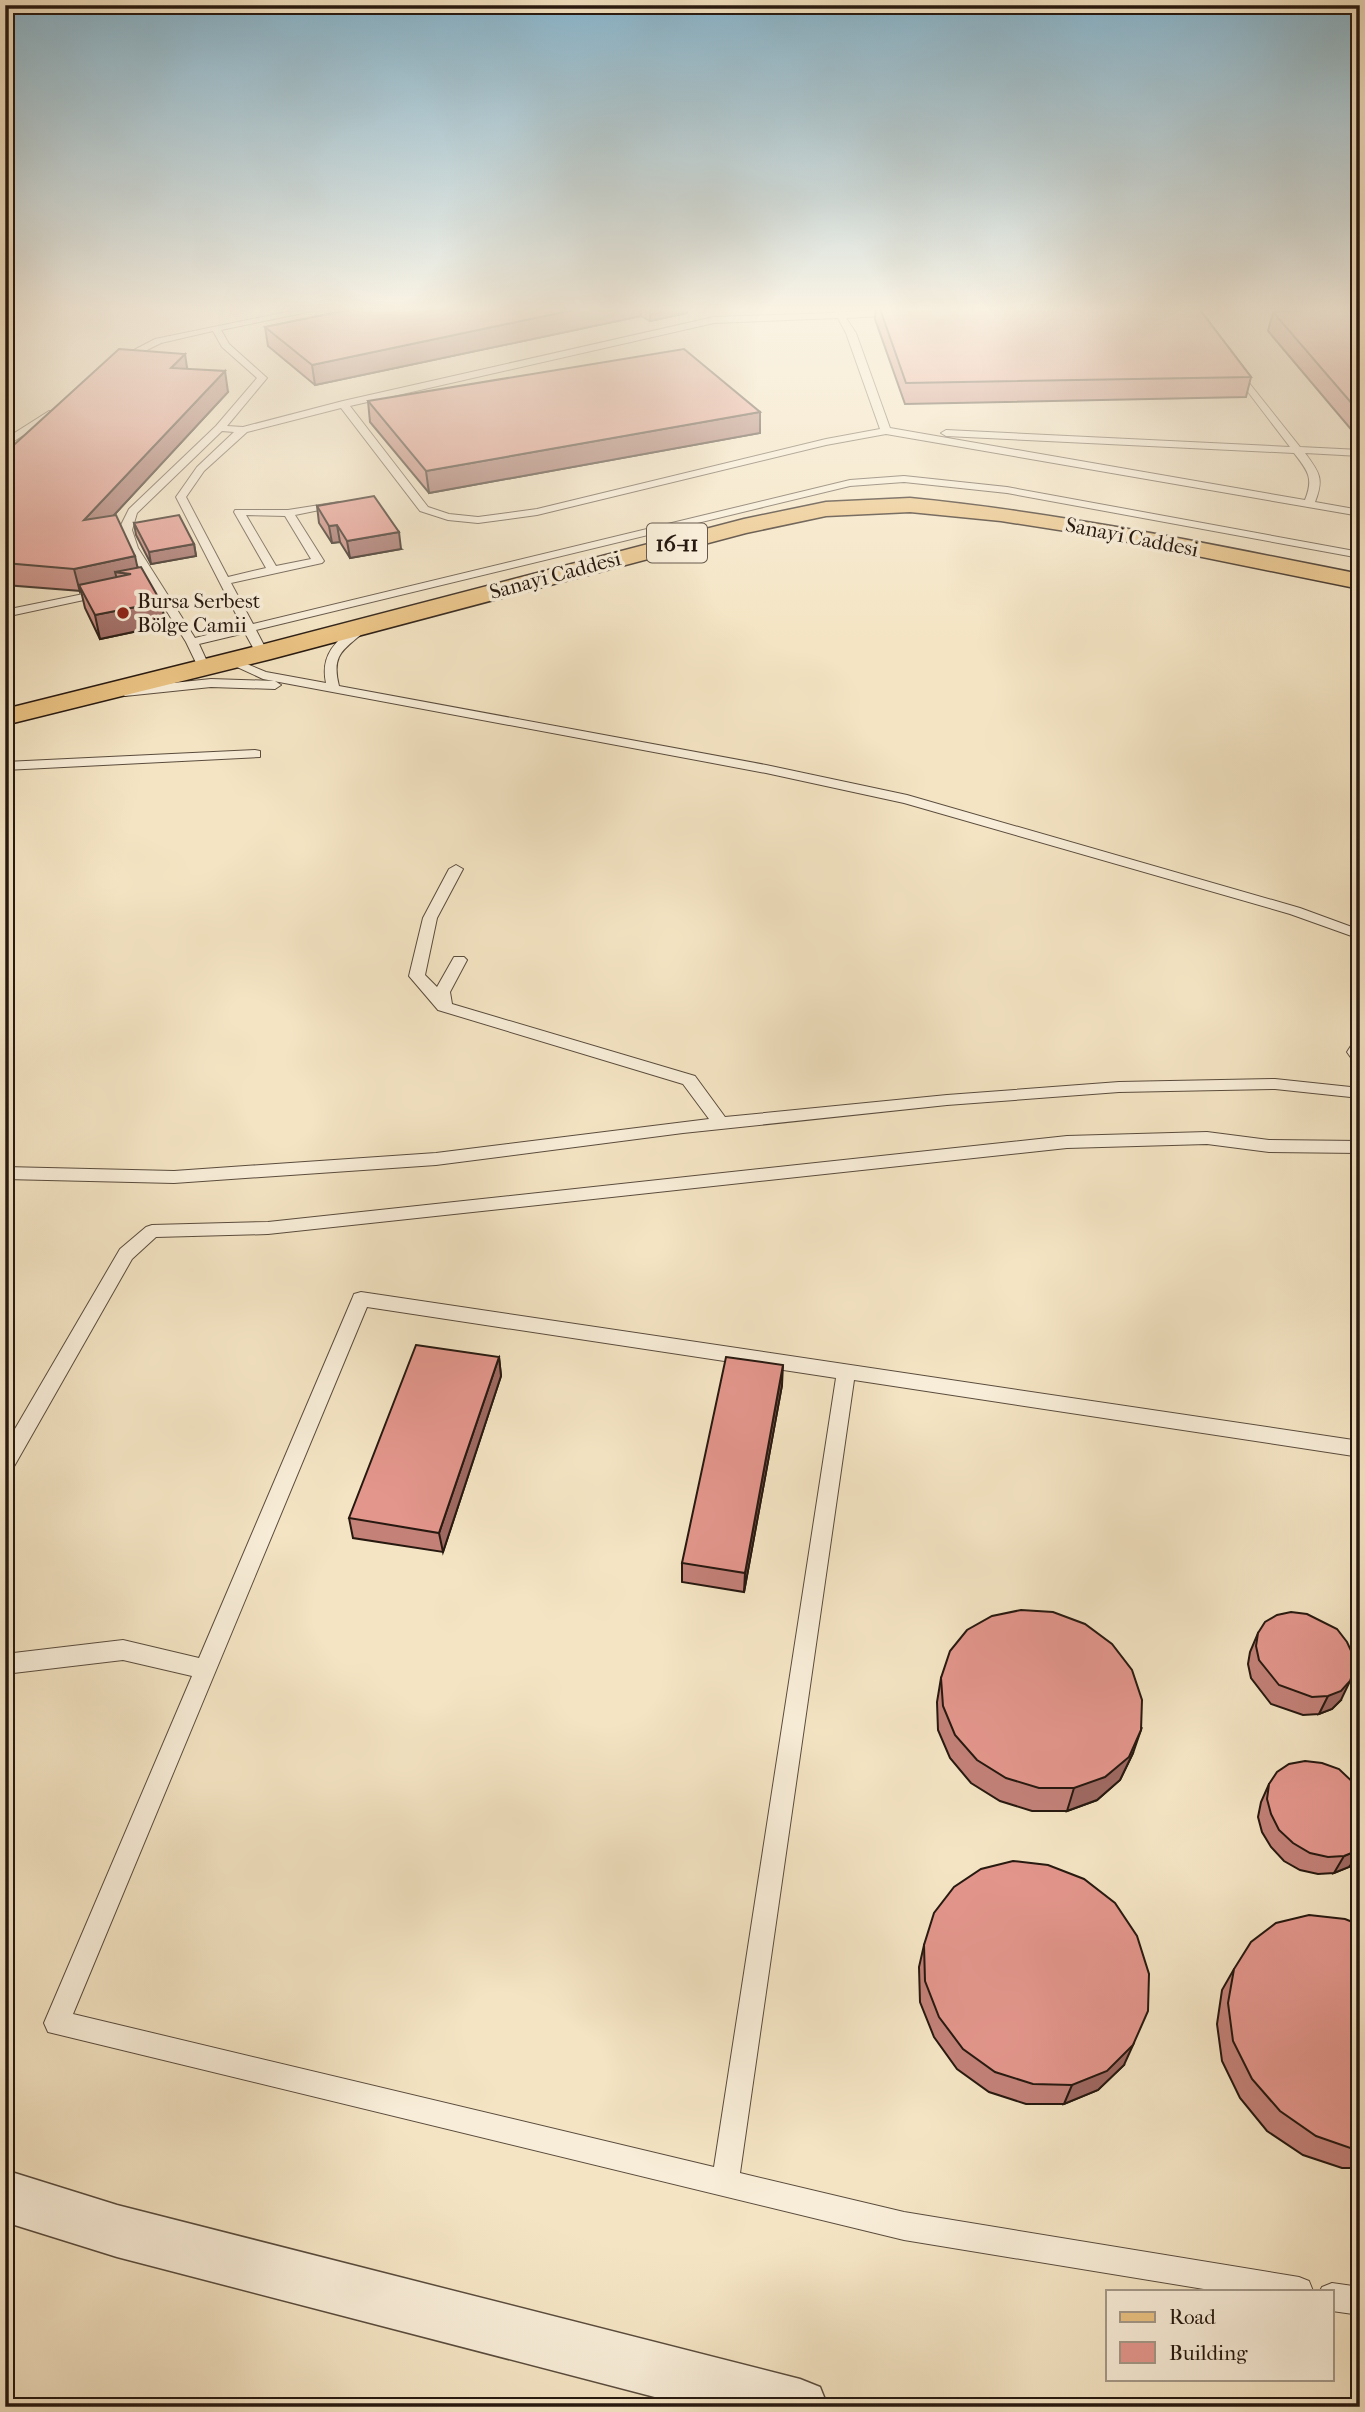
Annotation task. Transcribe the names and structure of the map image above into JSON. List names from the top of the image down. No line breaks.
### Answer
{"streets":{"main road":["Sanayi Caddesi","16-11"]},"places":["Bursa Serbest Bölge Camii"],"legend":["Road","Building"]}
